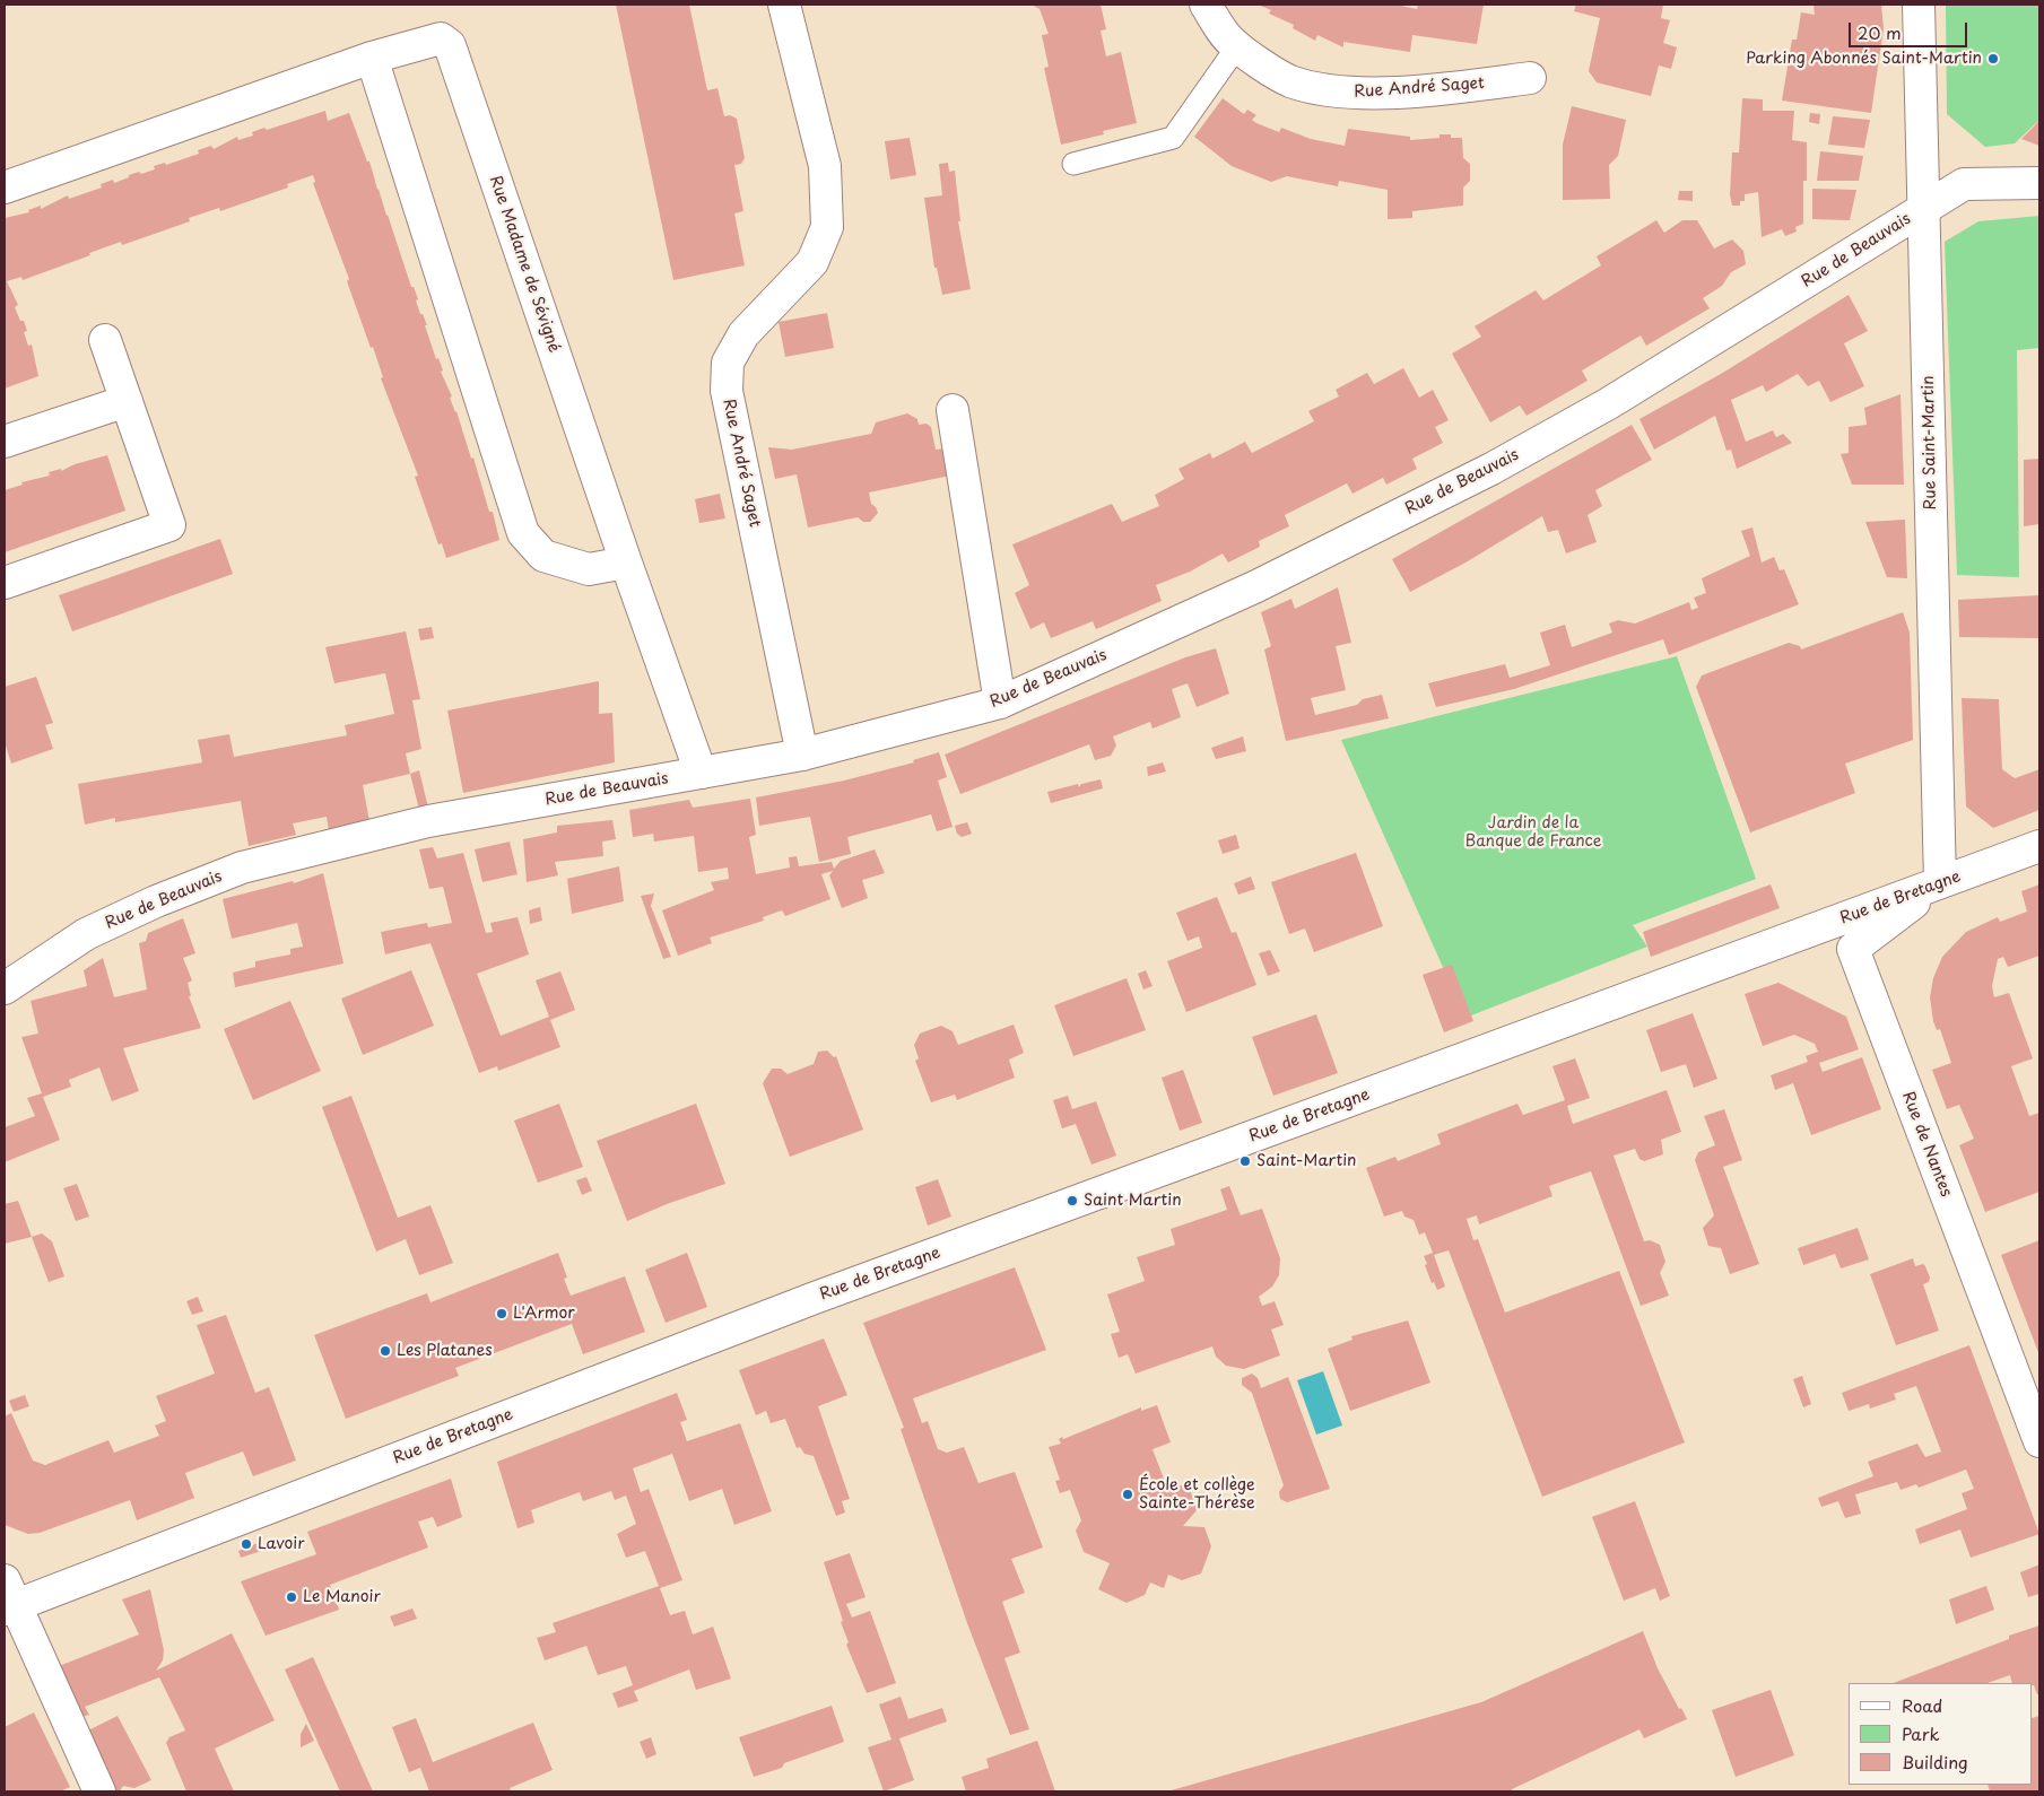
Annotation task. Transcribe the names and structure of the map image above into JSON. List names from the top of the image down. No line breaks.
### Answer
{"streets":{"street":["Rue André Saget","Rue de Beauvais","Rue Madame de Sévigné","Rue Saint-Martin","Rue de Bretagne","Rue de Nantes"]},"crossings":[["Rue André Saget","Rue de Beauvais"],["Rue de Beauvais","Rue Madame de Sévigné"],["Rue de Beauvais","Rue Saint-Martin"],["Rue Saint-Martin","Rue de Bretagne"],["Rue de Bretagne","Rue de Nantes"]],"parks":["Jardin de la Banque de France"],"places":["Parking Abonnés Saint-Martin","Saint-Martin","Saint Martin","L'Armor","Les Platanes","École et collège Sainte-Thérèse","Lavoir","Le Manoir"],"legend":["Road","Park","Building"],"scale_bar":"20 m"}
